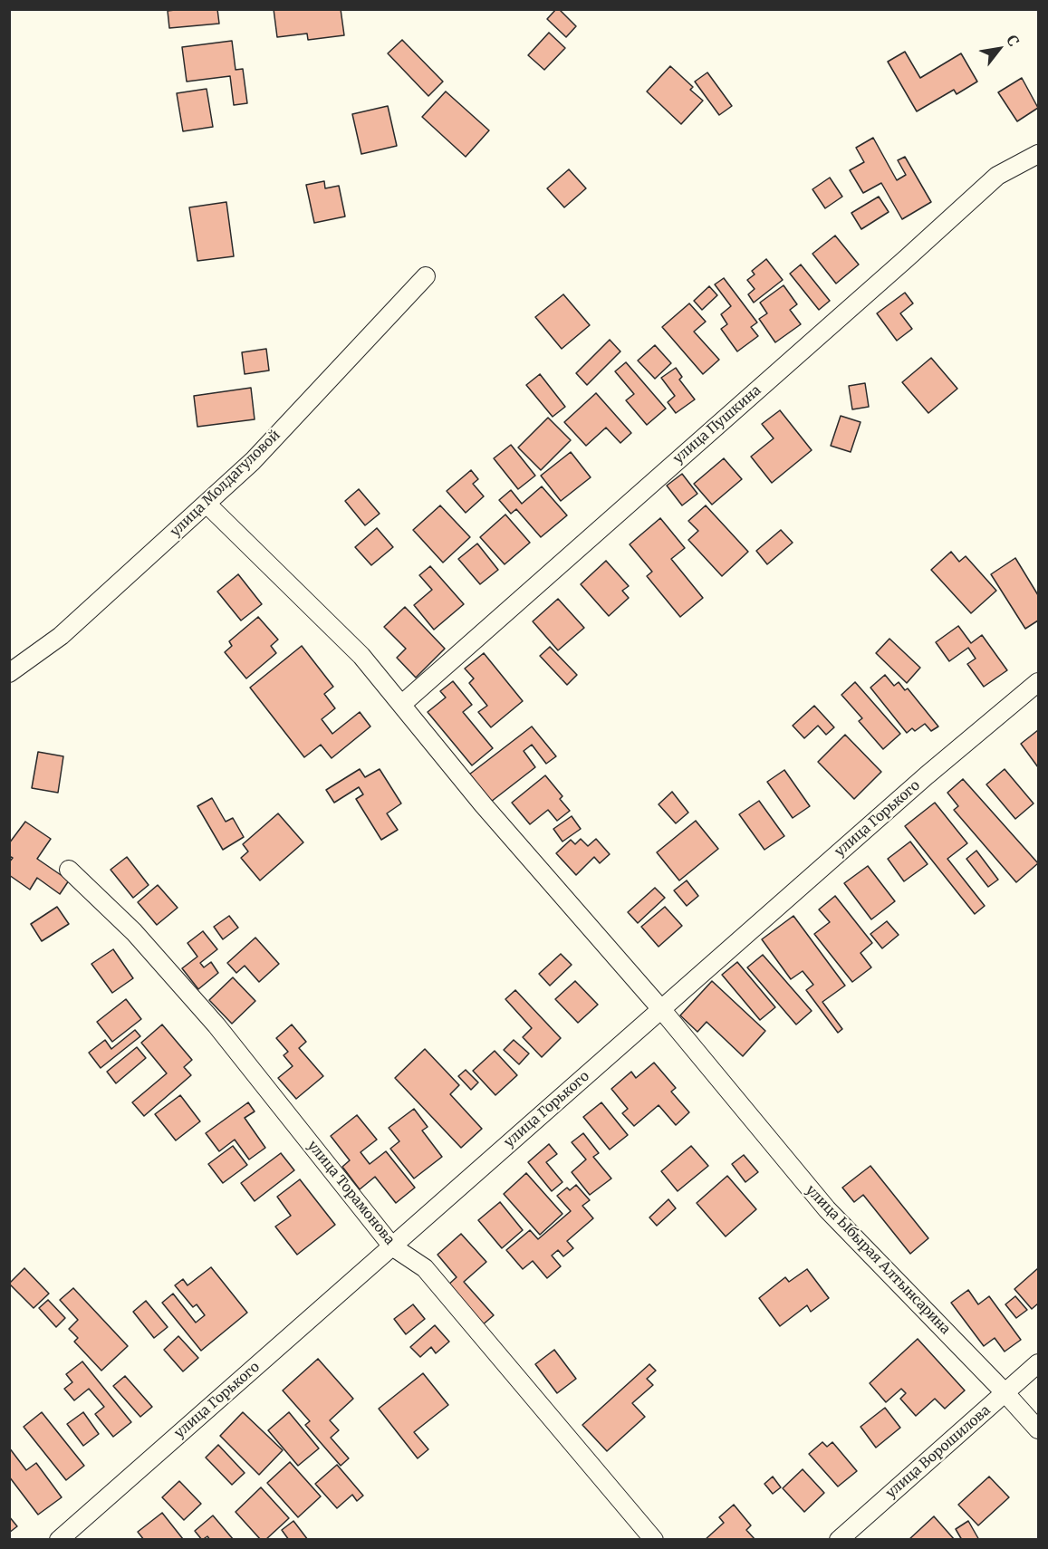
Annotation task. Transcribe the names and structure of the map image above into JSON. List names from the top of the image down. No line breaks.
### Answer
{"streets":{"street":["улица Пушкина","улица Молдагуловой","улица Горького","улица Торамонова","улица Ыбырая Алтынсарина","улица Ворошилова"]},"crossings":[["улица Пушкина","улица Ыбырая Алтынсарина"],["улица Молдагуловой","улица Ыбырая Алтынсарина"],["улица Горького","улица Торамонова"],["улица Горького","улица Ыбырая Алтынсарина"],["улица Ыбырая Алтынсарина","улица Ворошилова"]],"north":"top right"}
